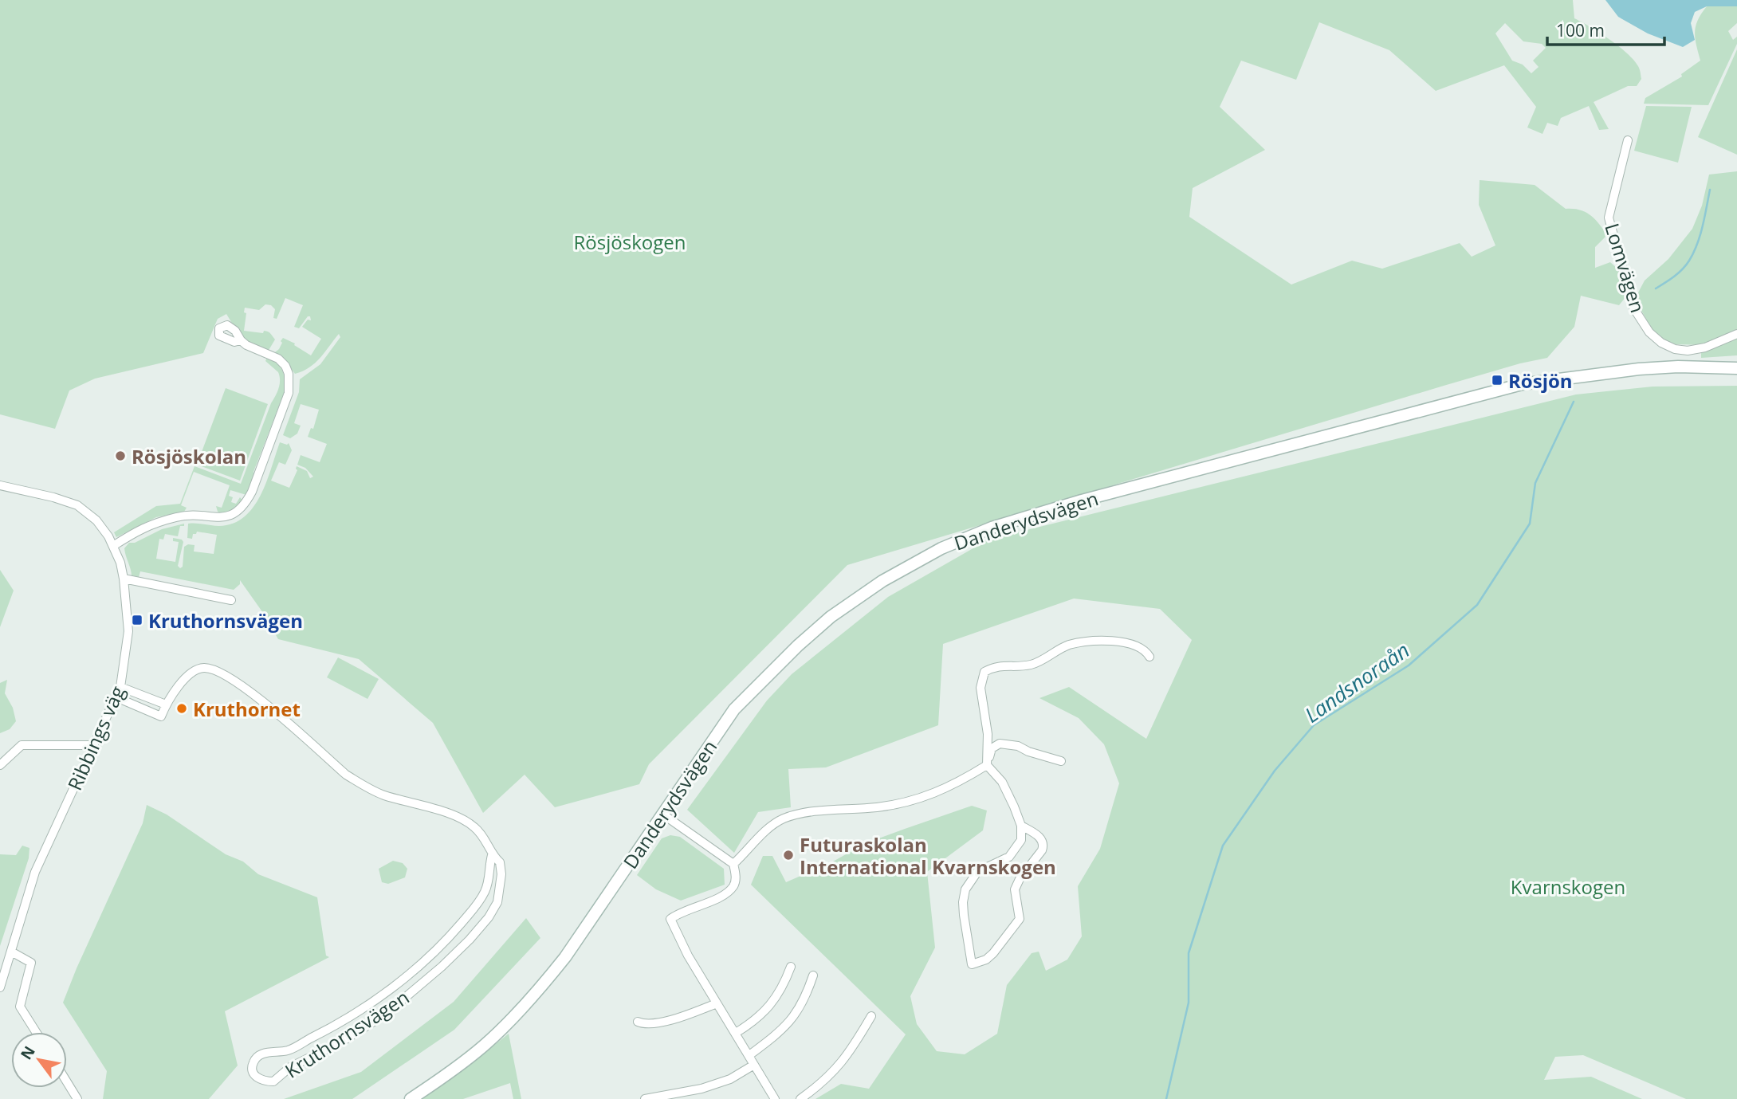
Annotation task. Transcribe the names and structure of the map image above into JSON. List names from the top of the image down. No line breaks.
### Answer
{"streets":{"main road":["Danderydsvägen"],"street":["Lomvägen","Ribbings väg","Kruthornsvägen"]},"water":["Landsnoraån"],"parks":["Rösjöskogen","Kvarnskogen"],"places":{"transit":["Rösjön","Kruthornsvägen"],"other":["Rösjöskolan","Kruthornet","Futuraskolan International Kvarnskogen"]},"scale_bar":"100 m","north":"top left"}
